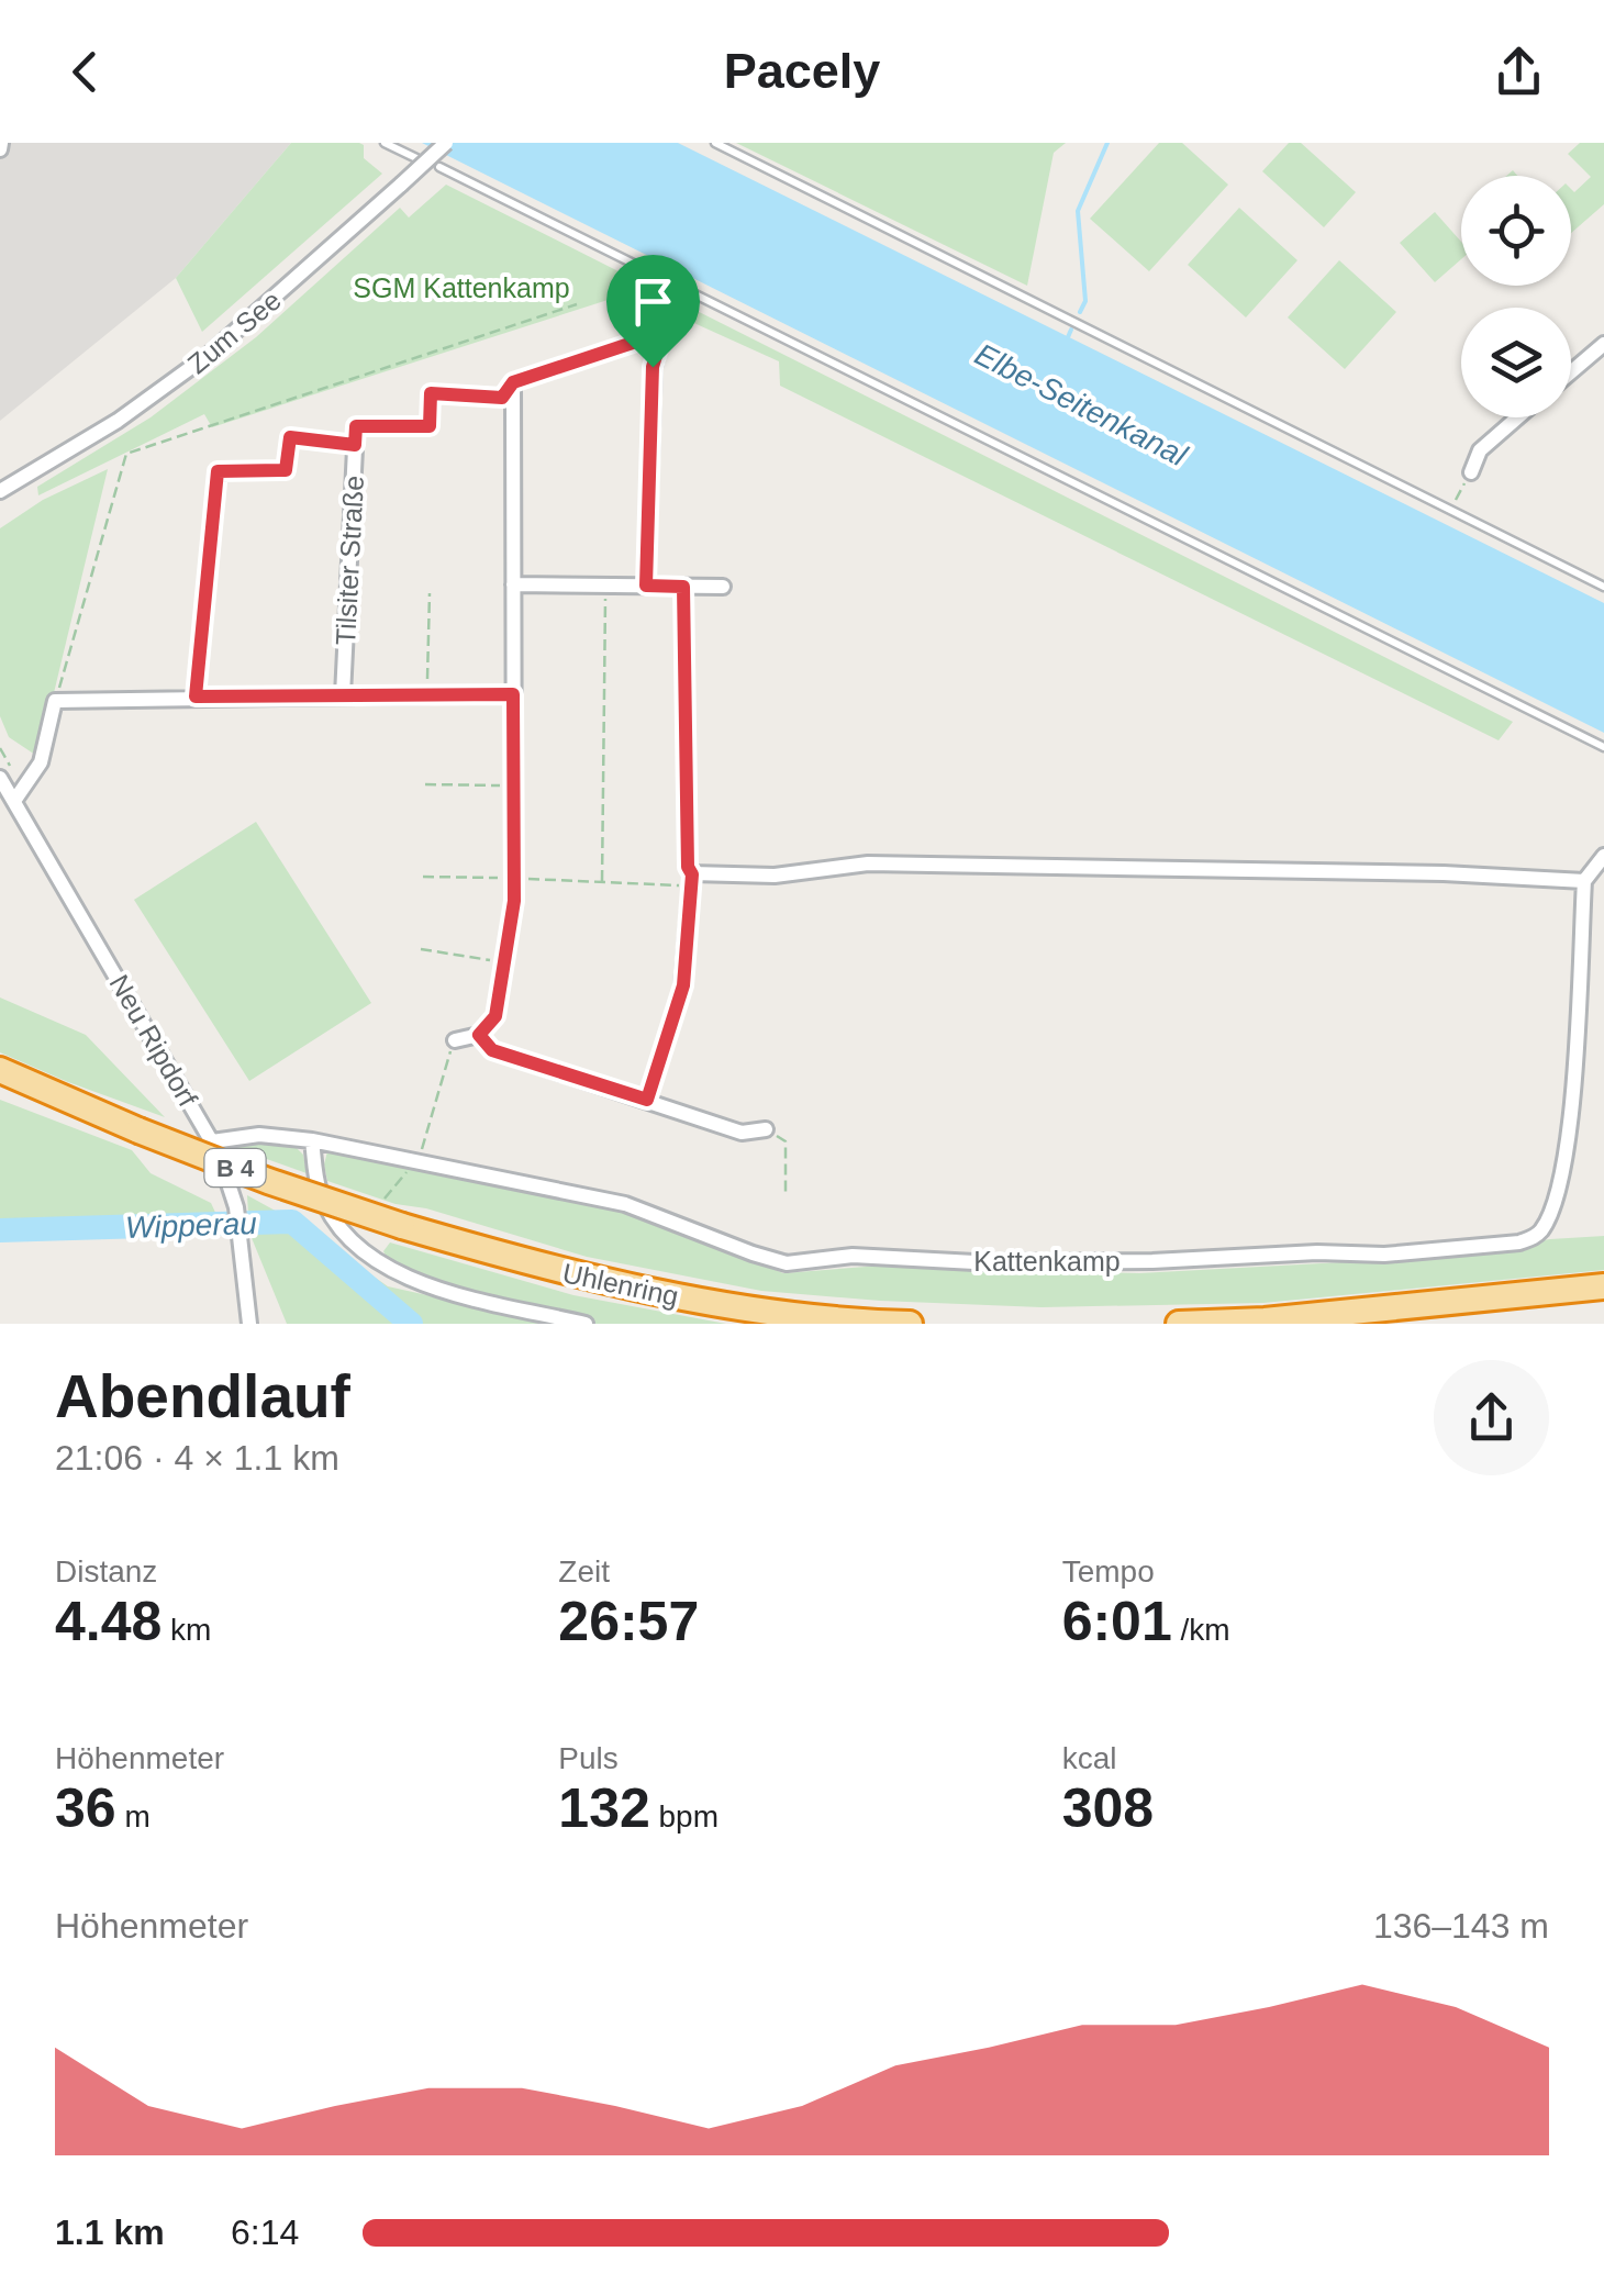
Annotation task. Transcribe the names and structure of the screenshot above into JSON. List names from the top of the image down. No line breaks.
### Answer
{"streets":{"highway":["B 4","Uhlenring"],"street":["Zum See","Tilsiter Straße","Neu Ripdorf","Kattenkamp"]},"crossings":[["Neu Ripdorf","Kattenkamp"]],"water":["Elbe-Seitenkanal","Wipperau"],"parks":["SGM Kattenkamp"],"page":{"header":"Pacely","heading":["Abendlauf","21:06 · 4 × 1.1 km"],"stats":[["Distanz","4.48 km"],["Zeit","26:57"],["Tempo","6:01 /km"],["Höhenmeter","36 m"],["Puls","132 bpm"],["kcal","308"]],"chart":["Höhenmeter","136–143 m"],"list":[{"name":"1.1 km","note":"6:14"}]}}
